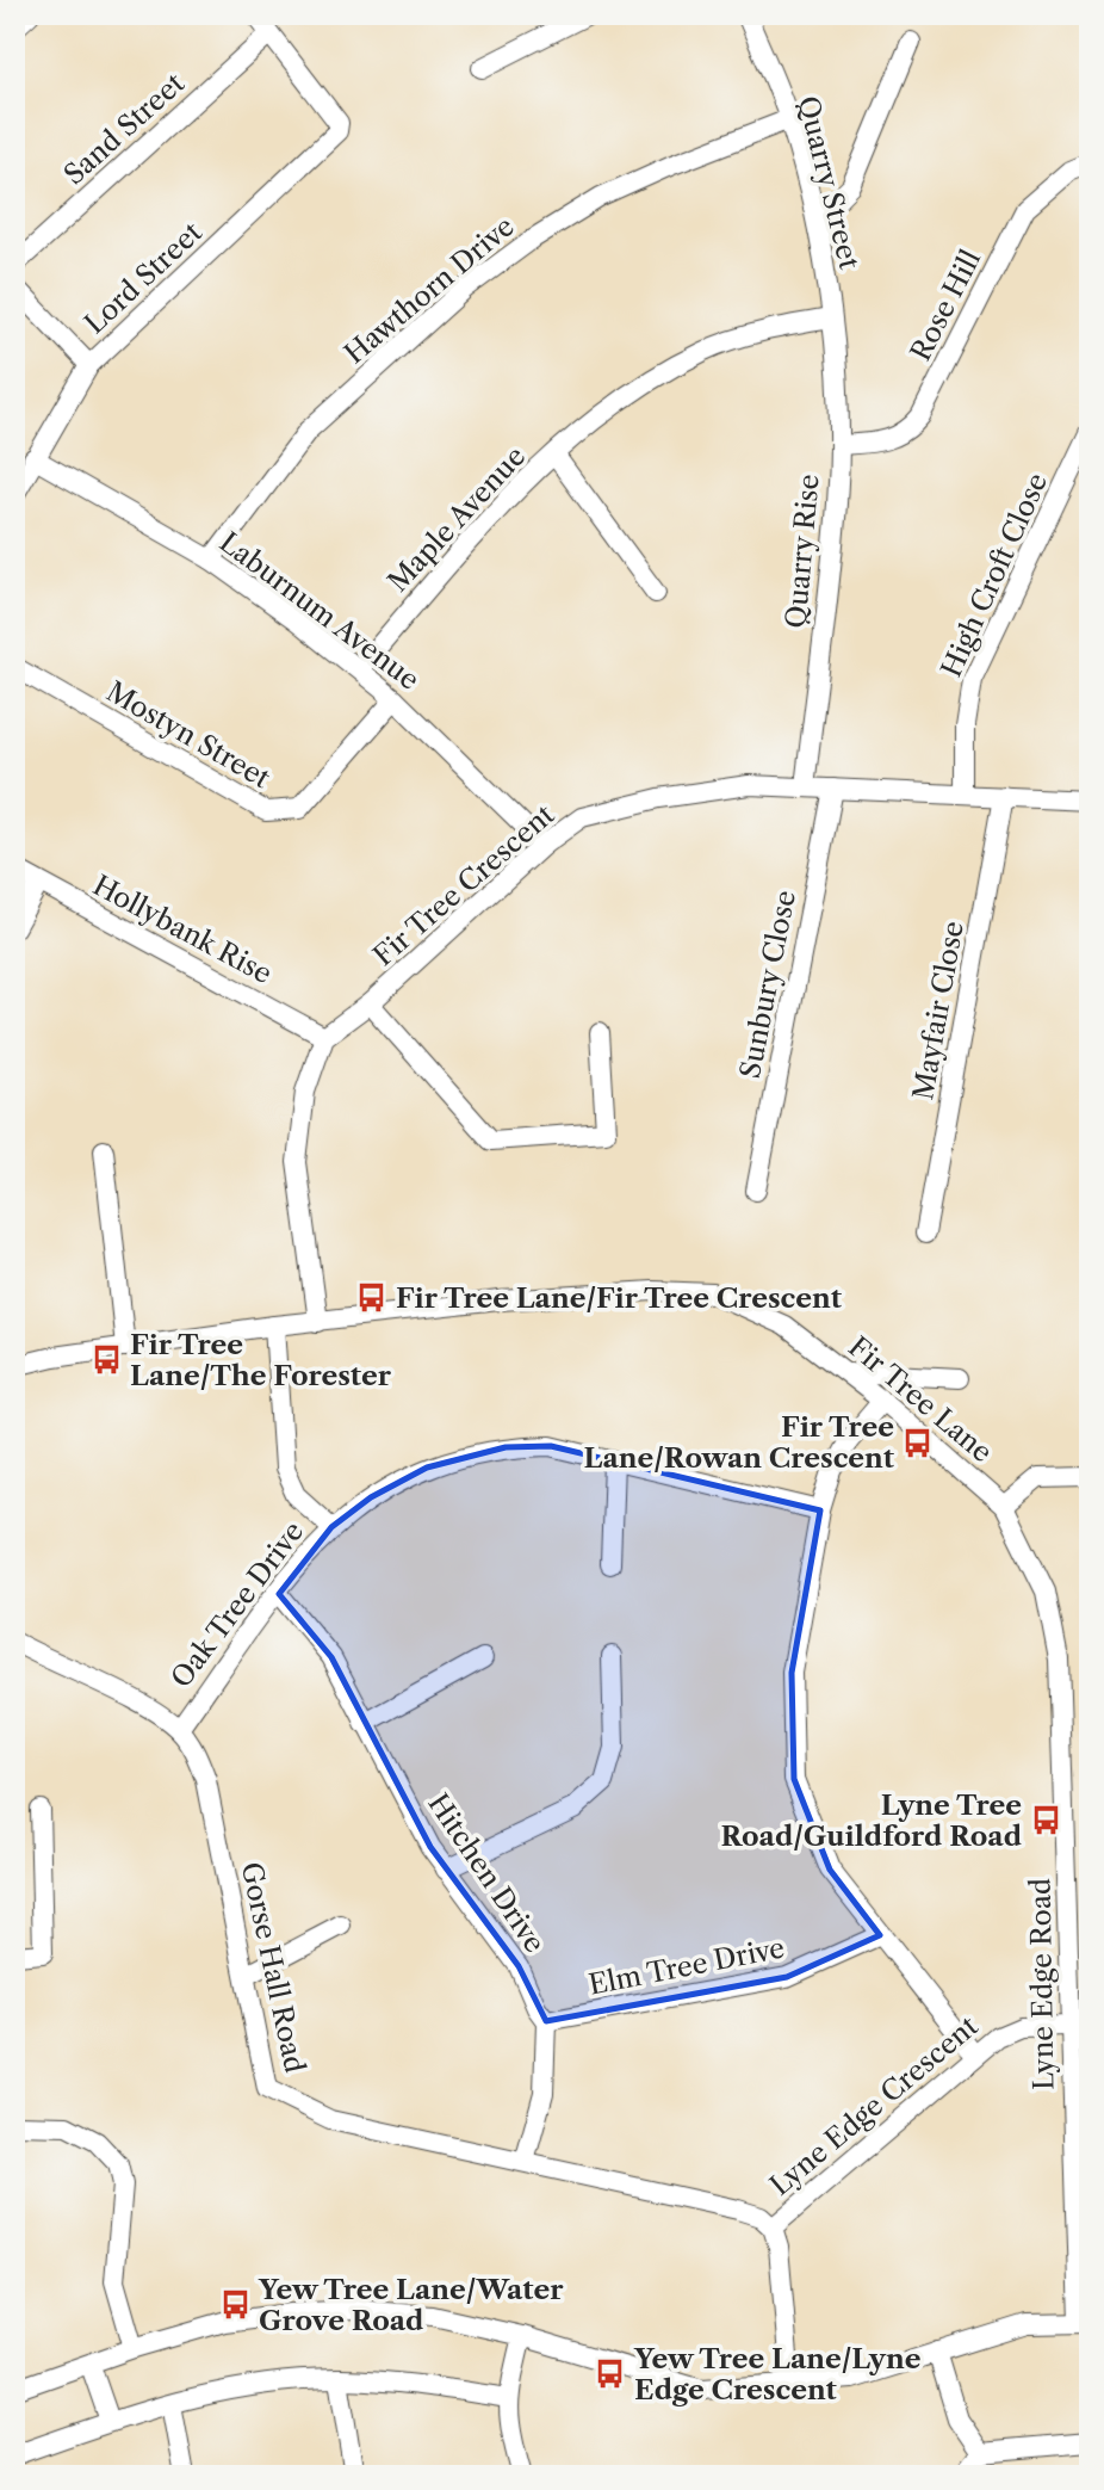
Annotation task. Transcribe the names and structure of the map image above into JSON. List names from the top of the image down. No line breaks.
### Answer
{"streets":{"street":["Sand Street","Quarry Street","Lord Street","Hawthorn Drive","Rose Hill","Maple Avenue","Quarry Rise","High Croft Close","Laburnum Avenue","Mostyn Street","Fir Tree Crescent","Hollybank Rise","Sunbury Close","Mayfair Close","Fir Tree Lane","Oak Tree Drive","Hitchen Drive","Elm Tree Drive","Gorse Hall Road","Lyne Edge Road","Lyne Edge Crescent"]},"crossings":[["Sand Street","Lord Street"],["Quarry Street","Hawthorn Drive"],["Quarry Street","Maple Avenue"],["Quarry Street","Quarry Rise"],["Lord Street","Laburnum Avenue"],["Hawthorn Drive","Laburnum Avenue"],["Rose Hill","Quarry Rise"],["Maple Avenue","Quarry Rise"],["Maple Avenue","Laburnum Avenue"],["Quarry Rise","Fir Tree Crescent"],["High Croft Close","Fir Tree Crescent"],["Laburnum Avenue","Mostyn Street"],["Laburnum Avenue","Fir Tree Crescent"],["Fir Tree Crescent","Hollybank Rise"],["Fir Tree Crescent","Sunbury Close"],["Fir Tree Crescent","Mayfair Close"],["Fir Tree Lane","Lyne Edge Road"],["Oak Tree Drive","Hitchen Drive"],["Oak Tree Drive","Gorse Hall Road"],["Hitchen Drive","Elm Tree Drive"],["Gorse Hall Road","Lyne Edge Crescent"],["Lyne Edge Road","Lyne Edge Crescent"]],"places":{"bus stop":["Fir Tree Lane/Fir Tree Crescent","Fir Tree Lane/The Forester","Fir Tree Lane/Rowan Crescent","Lyne Tree Road/Guildford Road","Yew Tree Lane/Water Grove Road","Yew Tree Lane/Lyne Edge Crescent"]}}
